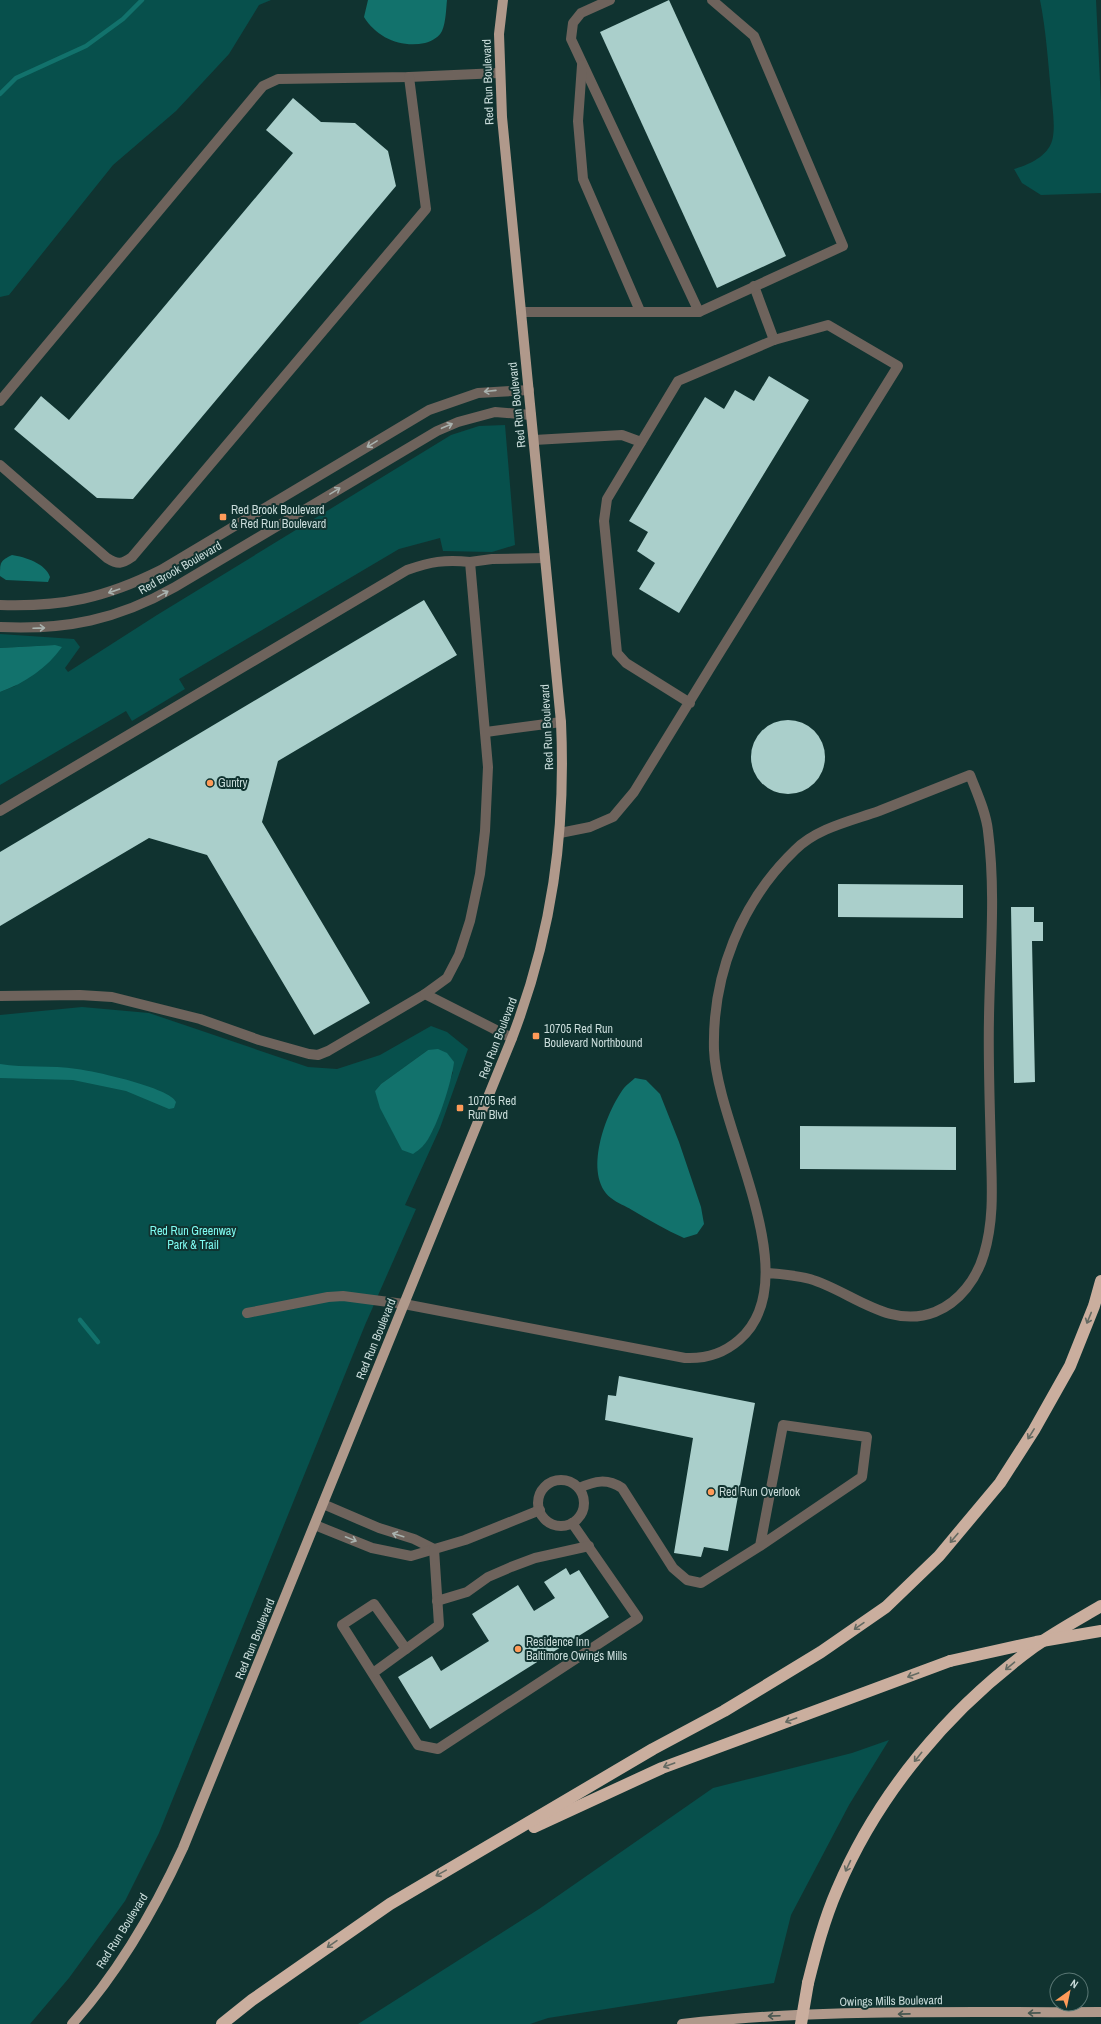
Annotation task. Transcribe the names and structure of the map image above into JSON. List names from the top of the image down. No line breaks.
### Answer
{"streets":{"main road":["Red Run Boulevard","Owings Mills Boulevard"],"street":["Red Brook Boulevard"]},"crossings":[["Red Run Boulevard","Red Brook Boulevard"]],"one_way":["Owings Mills Boulevard"],"parks":["Red Run Greenway Park & Trail"],"places":{"transit":["Red Brook Boulevard & Red Run Boulevard","10705 Red Run Boulevard Northbound","10705 Red Run Blvd"],"other":["Guntry","Red Run Overlook","Residence Inn Baltimore Owings Mills"]},"north":"top right"}
